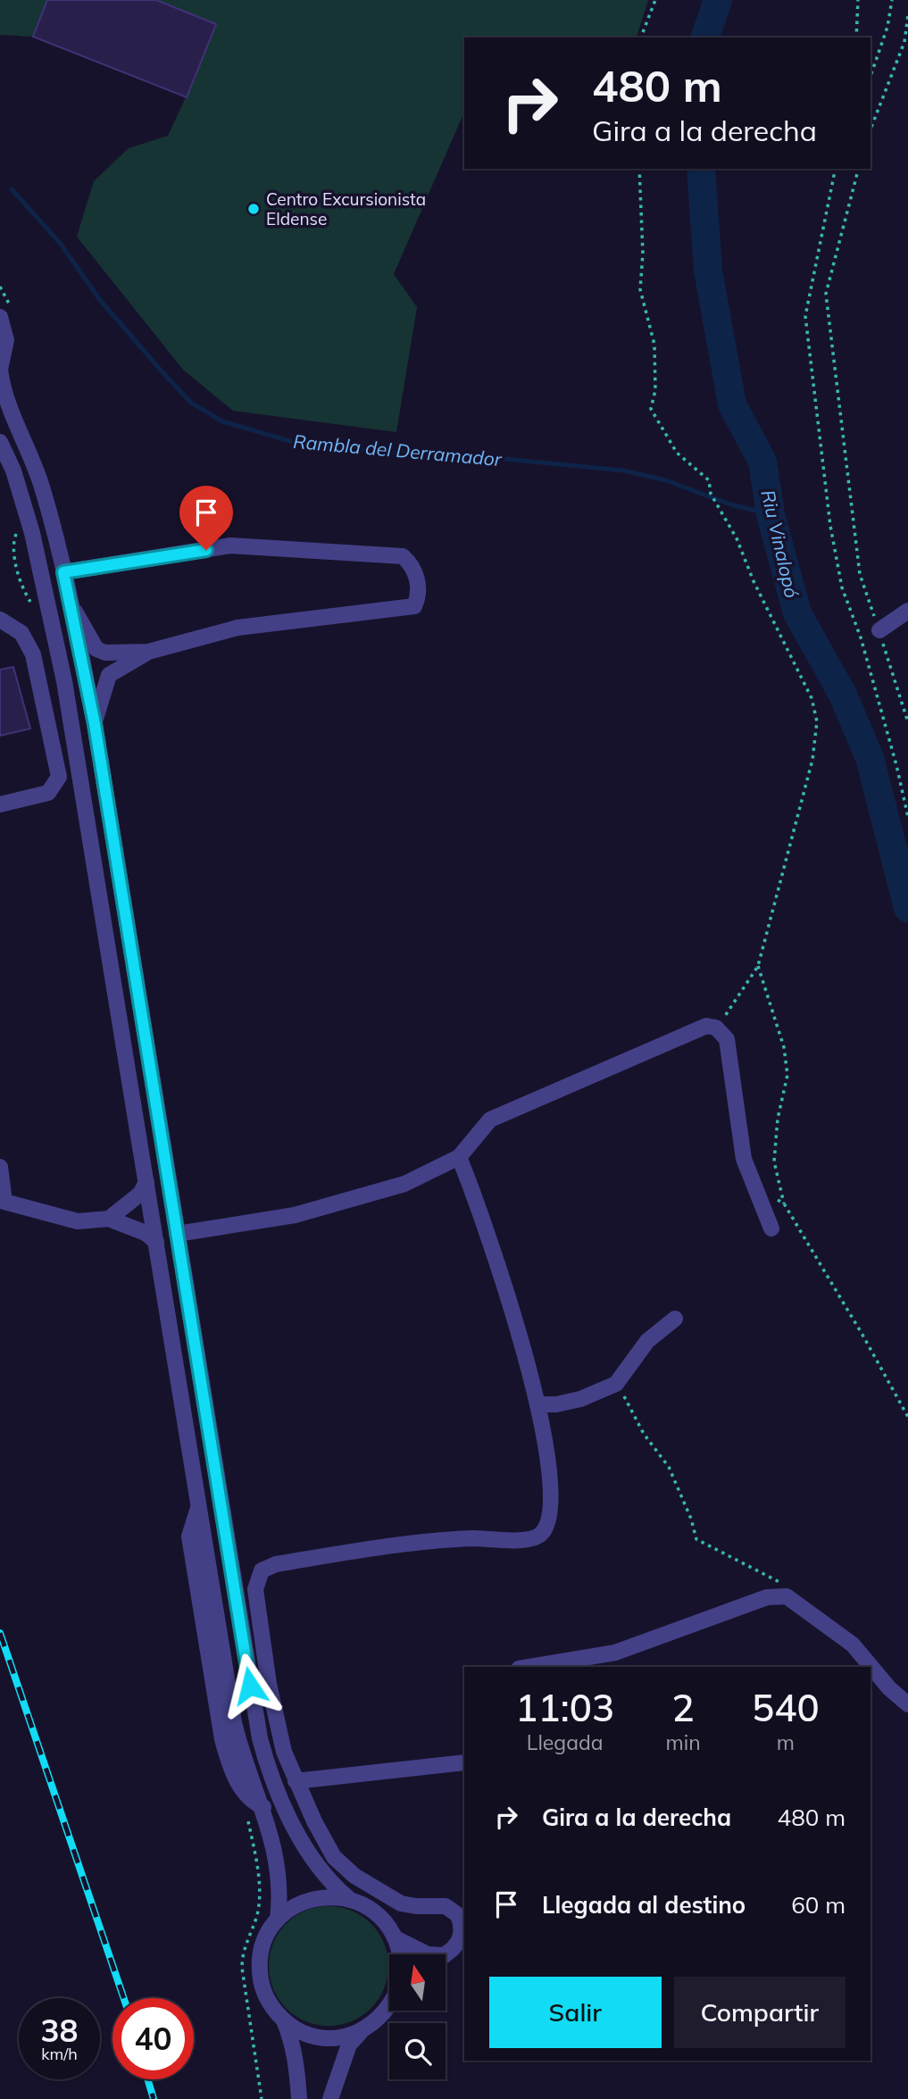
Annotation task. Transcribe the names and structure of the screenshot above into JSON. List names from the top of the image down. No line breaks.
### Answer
{"water":["Rambla del Derramador","Riu Vinalopó"],"places":["Centro Excursionista Eldense"],"north":"top","page":{"turn":["480 m","Gira a la derecha"],"eta":["11:03","Llegada","2","min","540","m"],"list":[{"name":"Gira a la derecha","value":"480 m"},{"name":"Llegada al destino","value":"60 m"}],"buttons":["Salir","Compartir"],"speed":"38 km/h","limit":"40"}}
